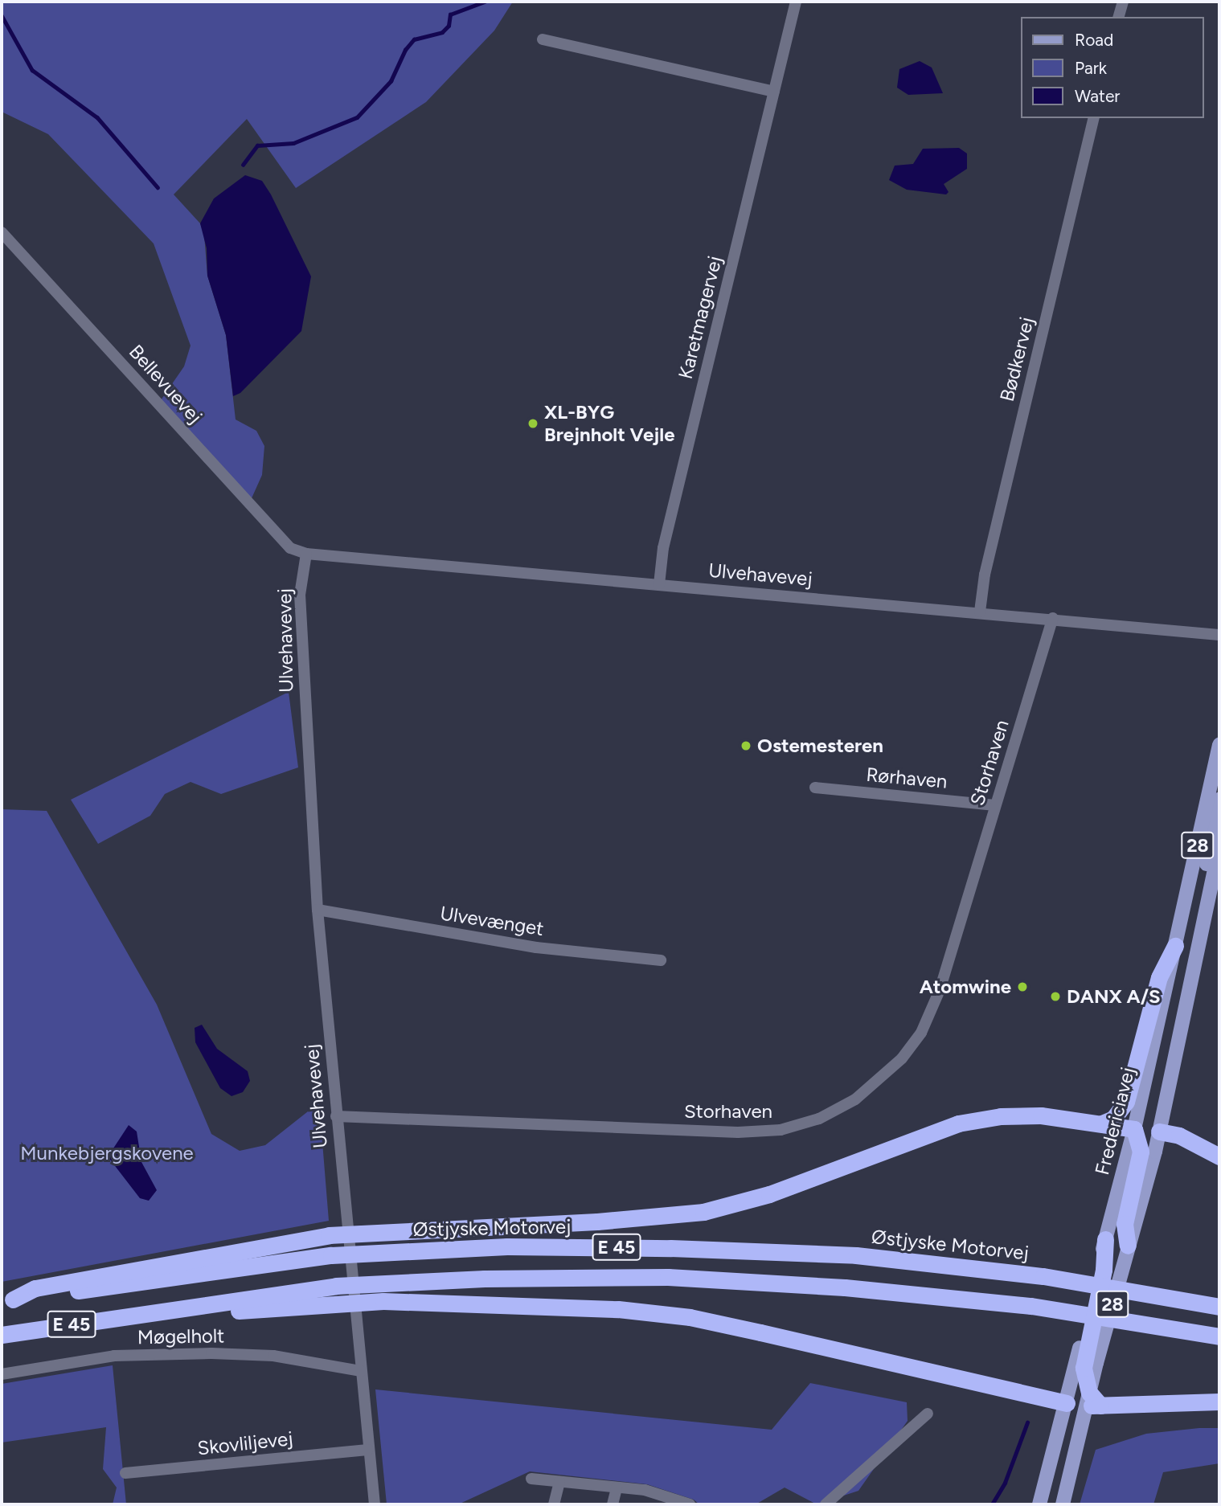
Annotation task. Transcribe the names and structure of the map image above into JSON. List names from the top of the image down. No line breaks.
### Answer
{"streets":{"highway":["Østjyske Motorvej","E 45"],"main road":["28","Fredericiavej"],"street":["Karetmagervej","Bødkervej","Bellevuevej","Ulvehavevej","Storhaven","Rørhaven","Ulvevænget","Møgelholt","Skovliljevej"]},"crossings":[["Karetmagervej","Ulvehavevej"],["Bødkervej","Ulvehavevej"],["Bellevuevej","Ulvehavevej"],["Ulvehavevej","Storhaven"],["Ulvehavevej","Ulvevænget"],["Ulvehavevej","Møgelholt"],["Ulvehavevej","Skovliljevej"],["Storhaven","Rørhaven"]],"parks":["Munkebjergskovene"],"places":["XL-BYG Brejnholt Vejle","Ostemesteren","Atomwine","DANX A/S"],"legend":["Road","Park","Water"]}
